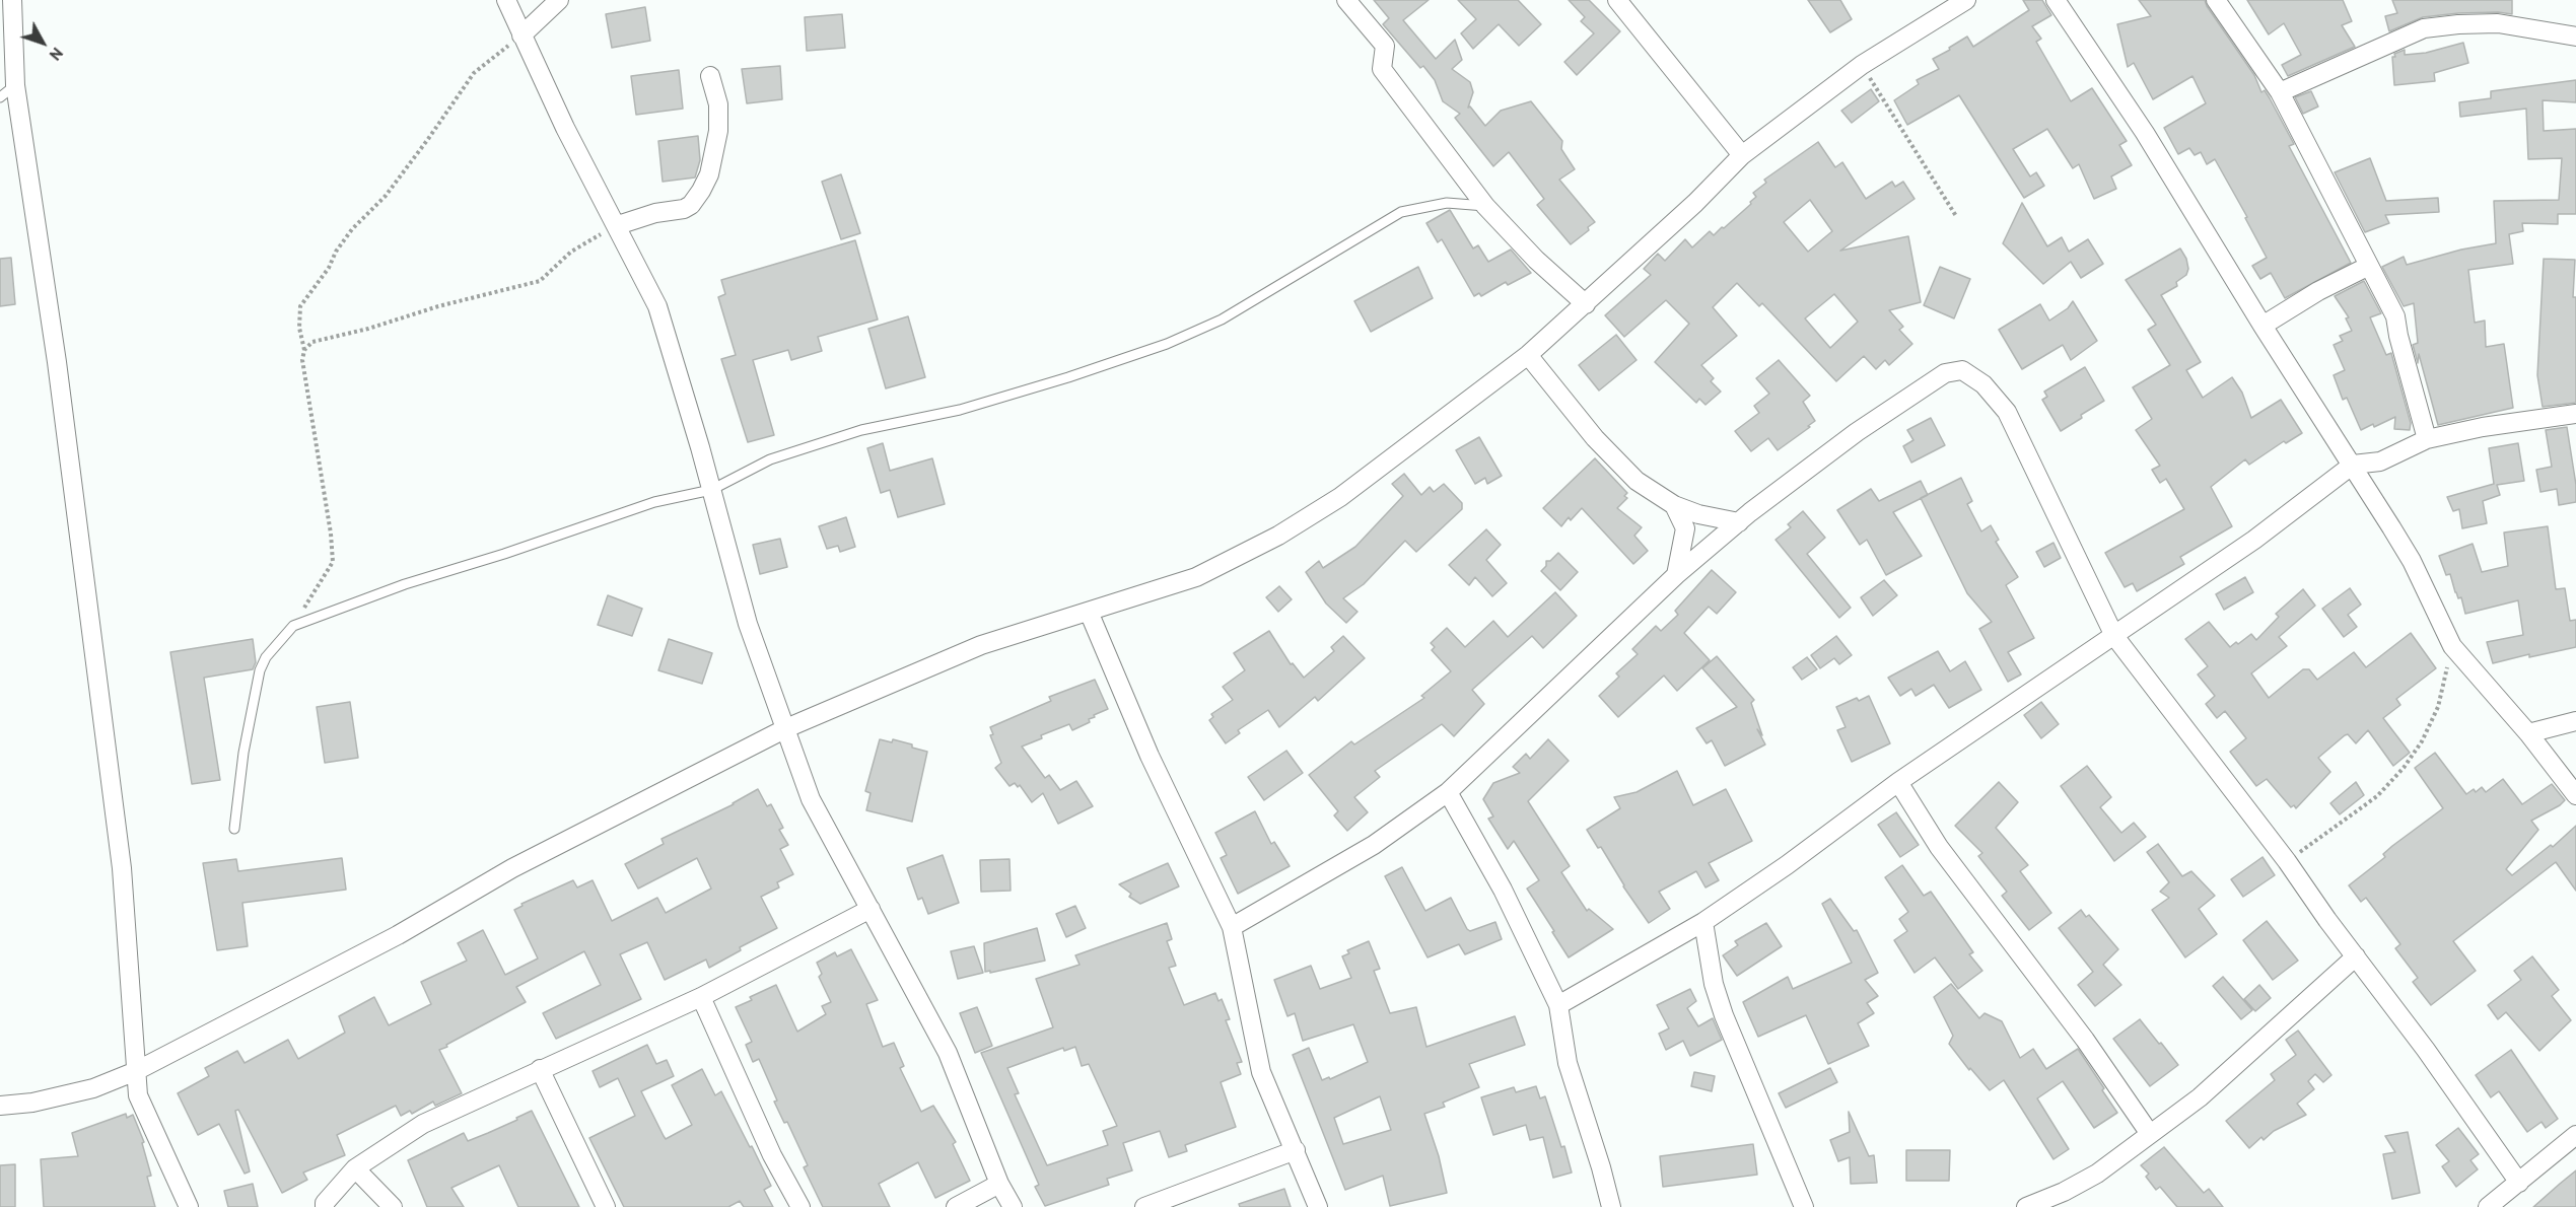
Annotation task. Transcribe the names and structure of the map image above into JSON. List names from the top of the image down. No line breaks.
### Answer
{"north":"bottom right"}
